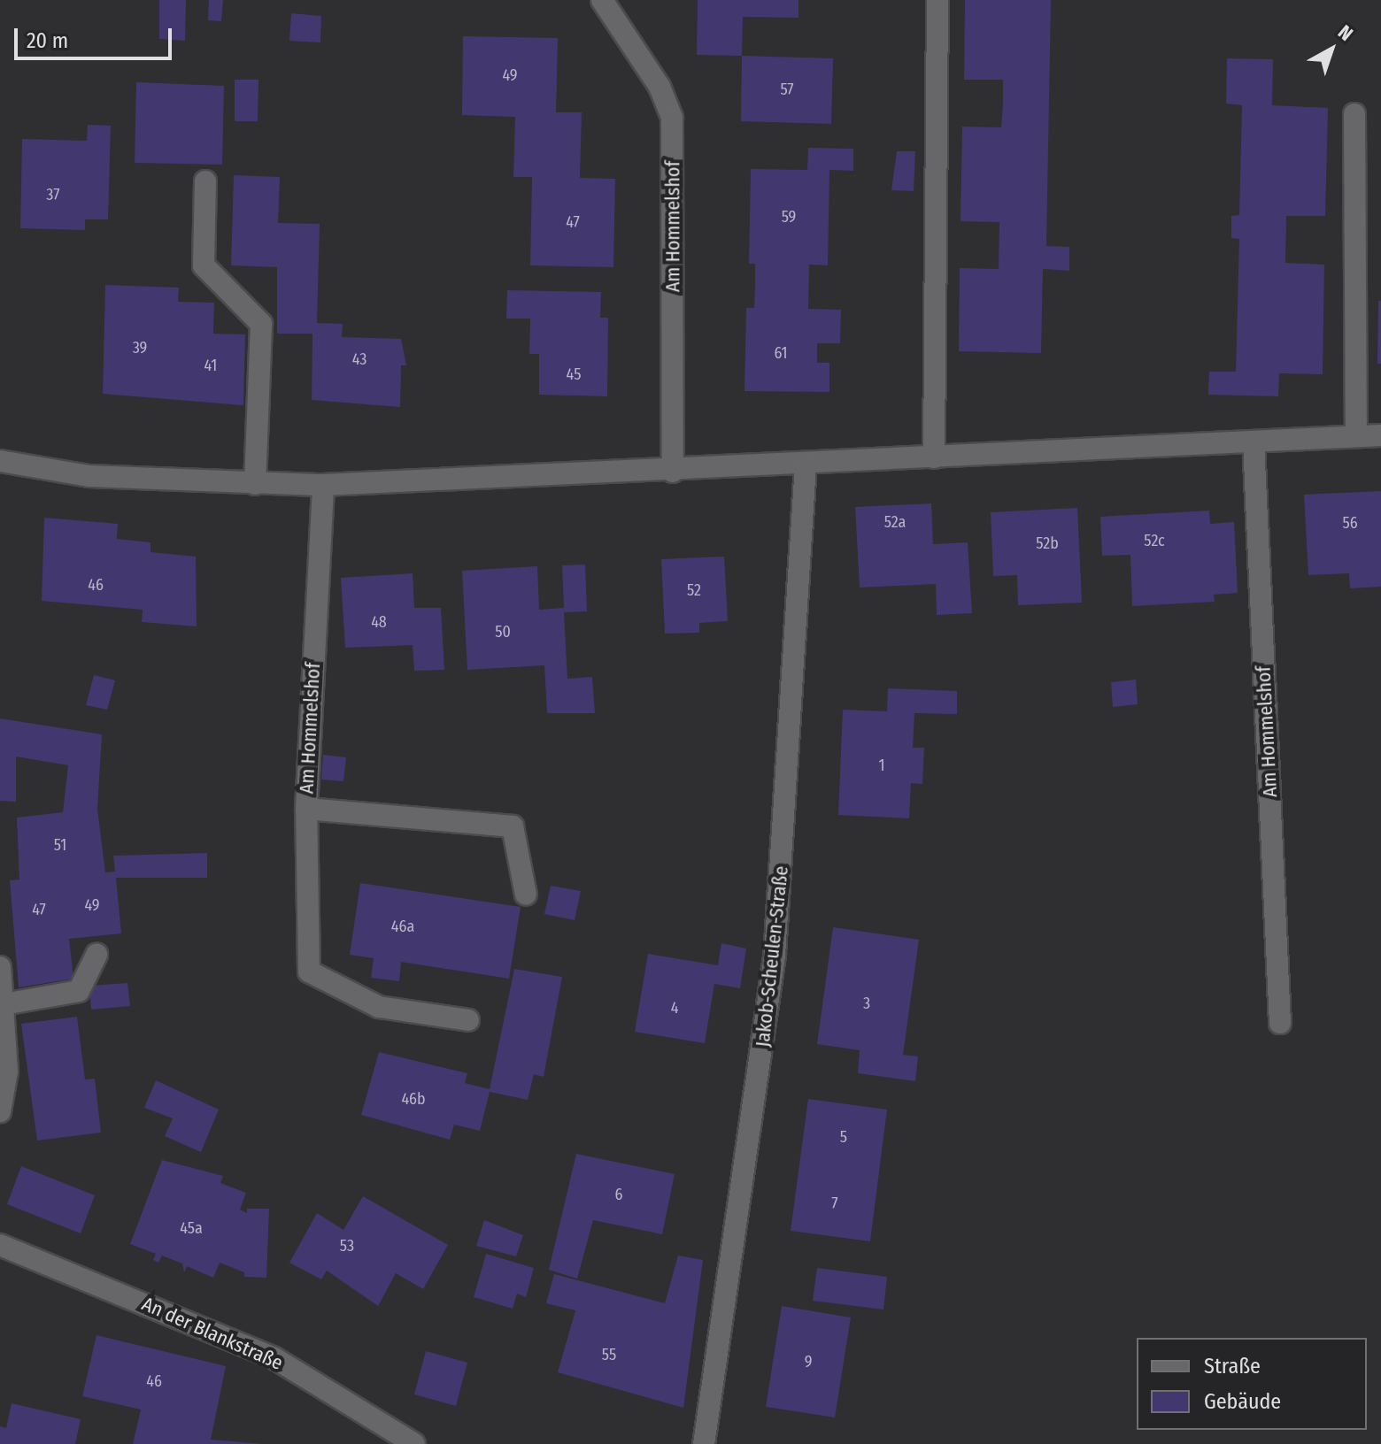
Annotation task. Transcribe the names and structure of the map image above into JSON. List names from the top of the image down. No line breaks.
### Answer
{"streets":{"street":["Am Hommelshof","Jakob-Scheulen-Straße","An der Blankstraße"]},"house_numbers":["49","57","37","59","47","39","61","43","41","45","52a","56","52c","52b","46","52","48","50","1","51","49","47","46a","3","4","46b","5","6","7","45a","53","55","9","46"],"legend":["Straße","Gebäude"],"scale_bar":"20 m","north":"top right"}
